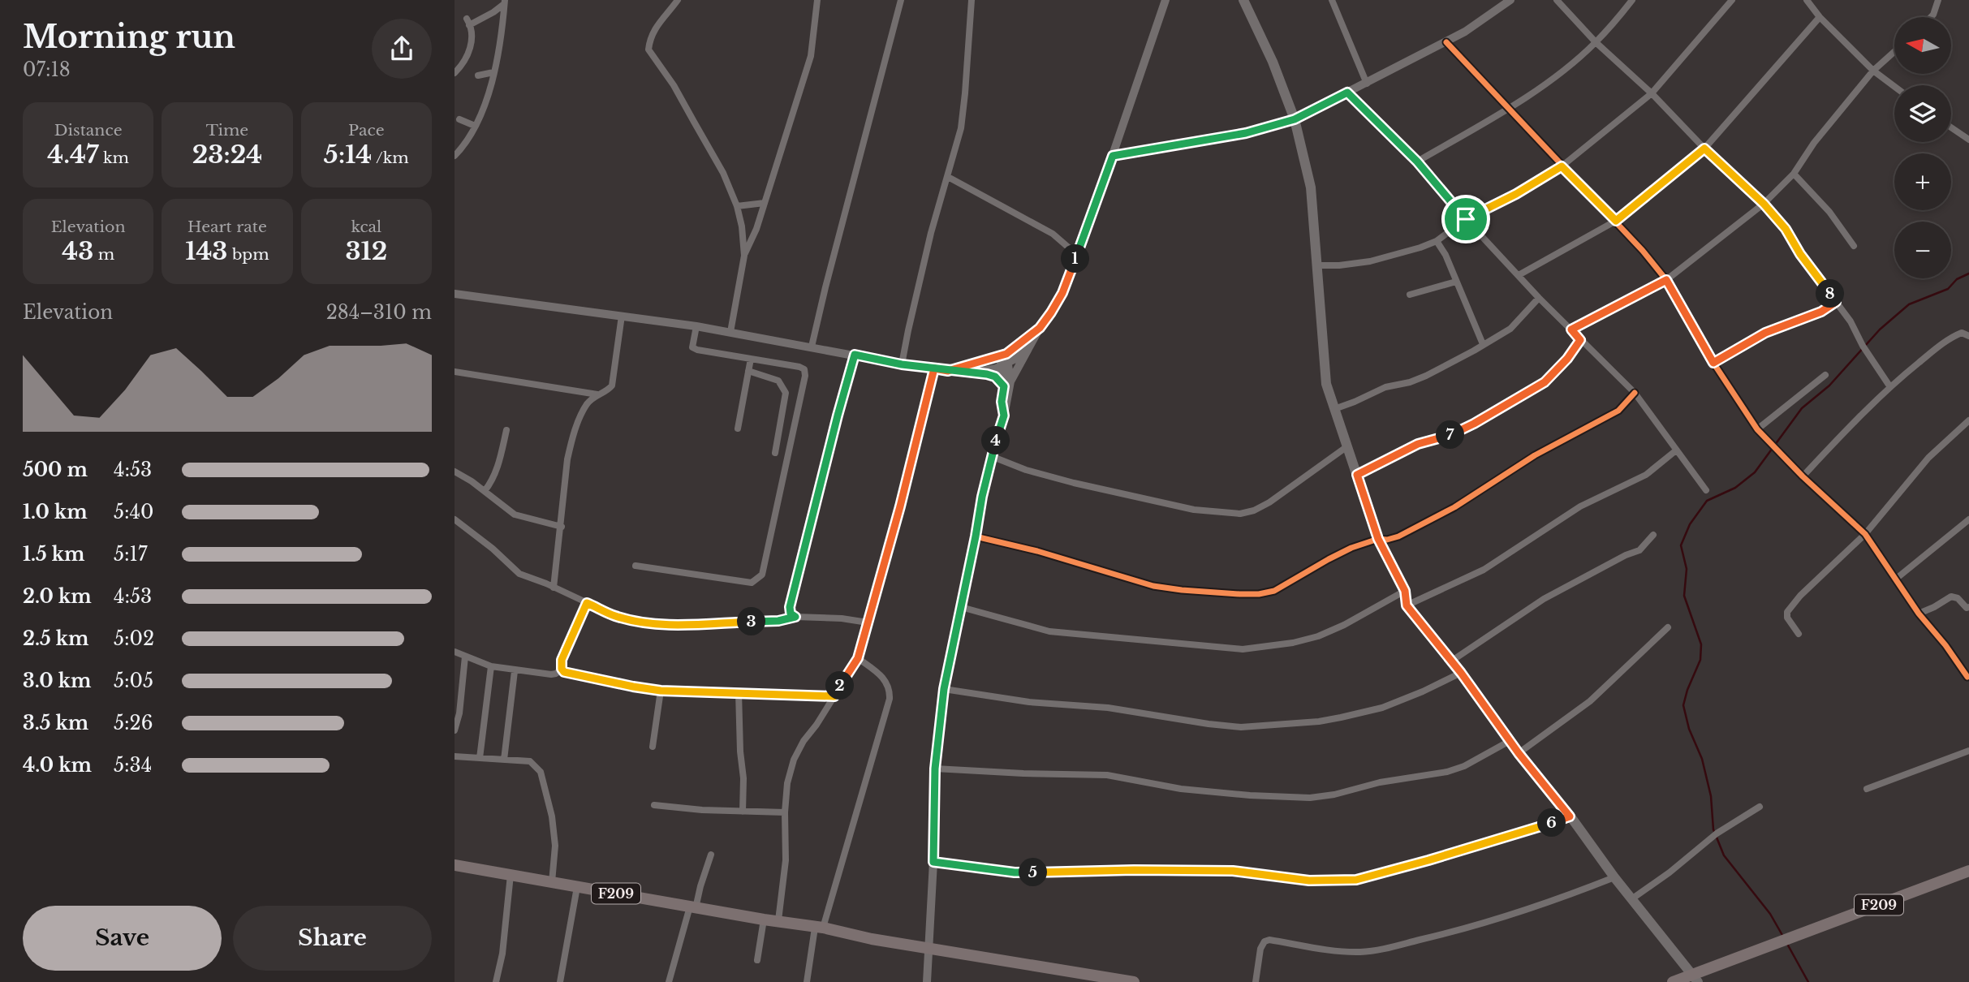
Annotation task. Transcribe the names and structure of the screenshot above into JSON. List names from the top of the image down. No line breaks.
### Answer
{"streets":{"main road":["F209"]},"north":"left","page":{"heading":["Morning run","07:18"],"map_buttons":["+","−"],"stats":[["Distance","4.47 km"],["Time","23:24"],["Pace","5:14 /km"],["Elevation","43 m"],["Heart rate","143 bpm"],["kcal","312"]],"pins":["1","8","7","4","3","2","6","5"],"chart":["Elevation","284–310 m"],"list":[{"name":"500 m","note":"4:53"},{"name":"1.0 km","note":"5:40"},{"name":"1.5 km","note":"5:17"},{"name":"2.0 km","note":"4:53"},{"name":"2.5 km","note":"5:02"},{"name":"3.0 km","note":"5:05"},{"name":"3.5 km","note":"5:26"},{"name":"4.0 km","note":"5:34"}],"buttons":["Save","Share"]}}
